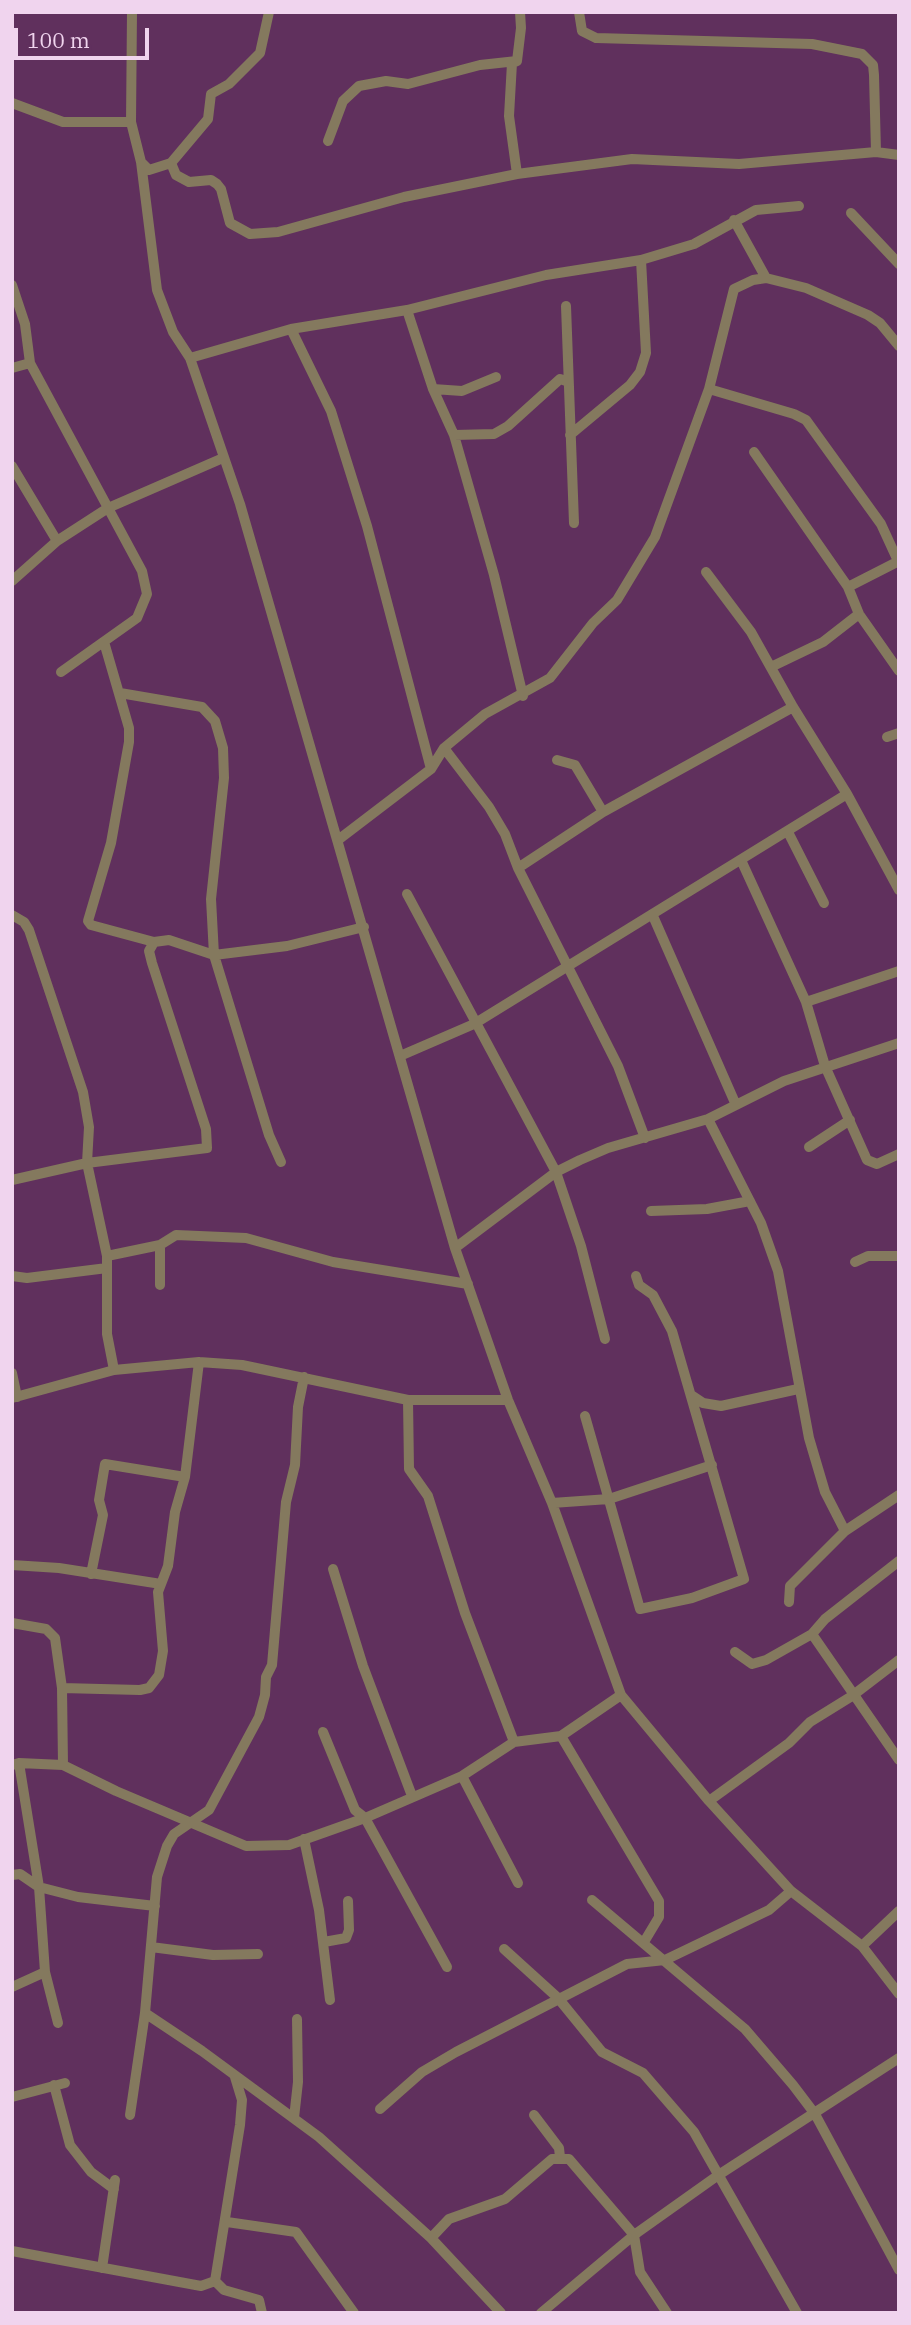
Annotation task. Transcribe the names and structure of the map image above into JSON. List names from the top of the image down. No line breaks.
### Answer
{"scale_bar":"100 m"}
